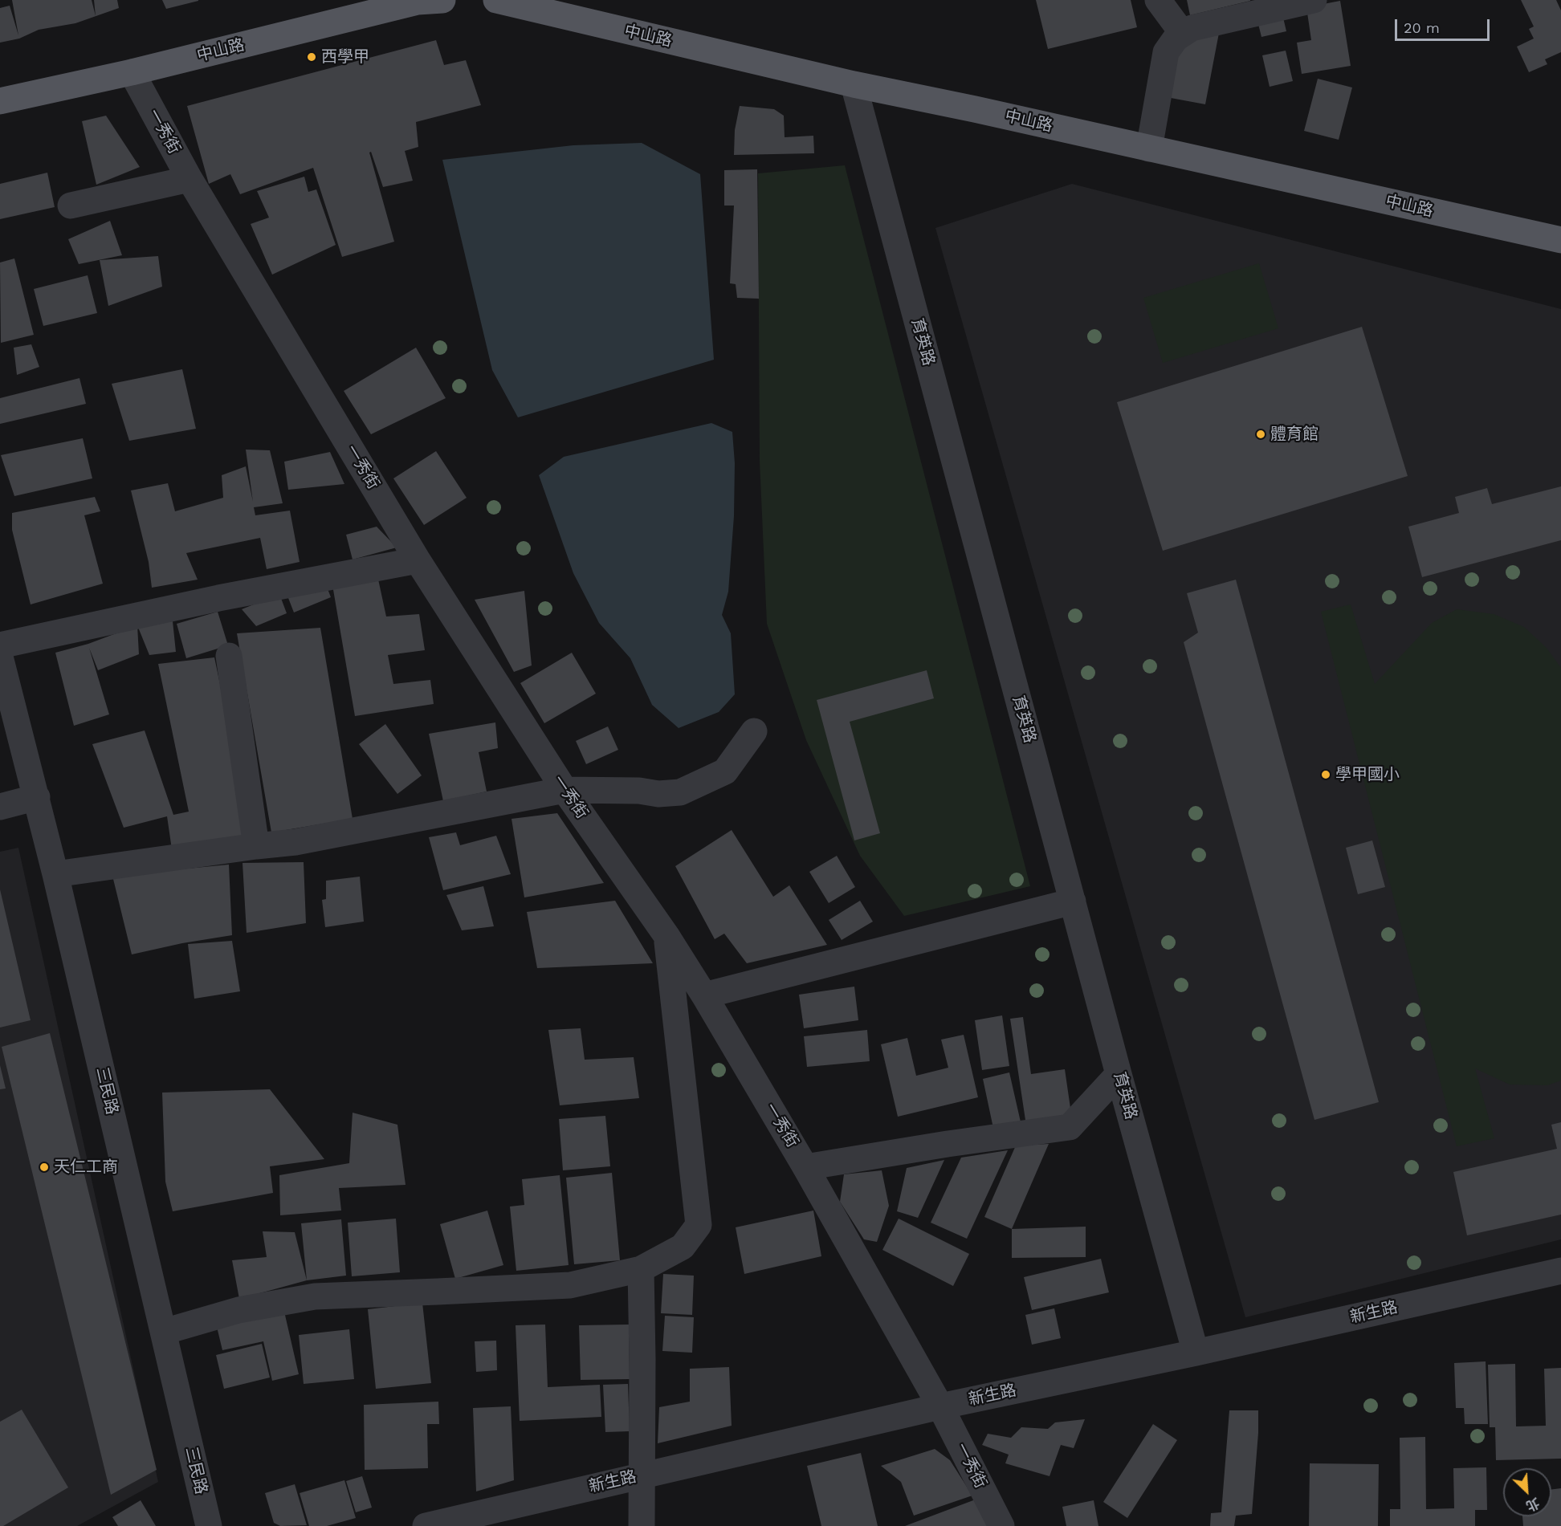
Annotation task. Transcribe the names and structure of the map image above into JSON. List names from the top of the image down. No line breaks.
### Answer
{"streets":{"main road":["中山路"],"street":["一秀街","育英路","三民路","新生路"]},"crossings":[["中山路","一秀街"],["中山路","育英路"],["一秀街","新生路"],["育英路","新生路"]],"places":["西學甲","體育館","學甲國小","天仁工商"],"scale_bar":"20 m","north":"bottom right"}
